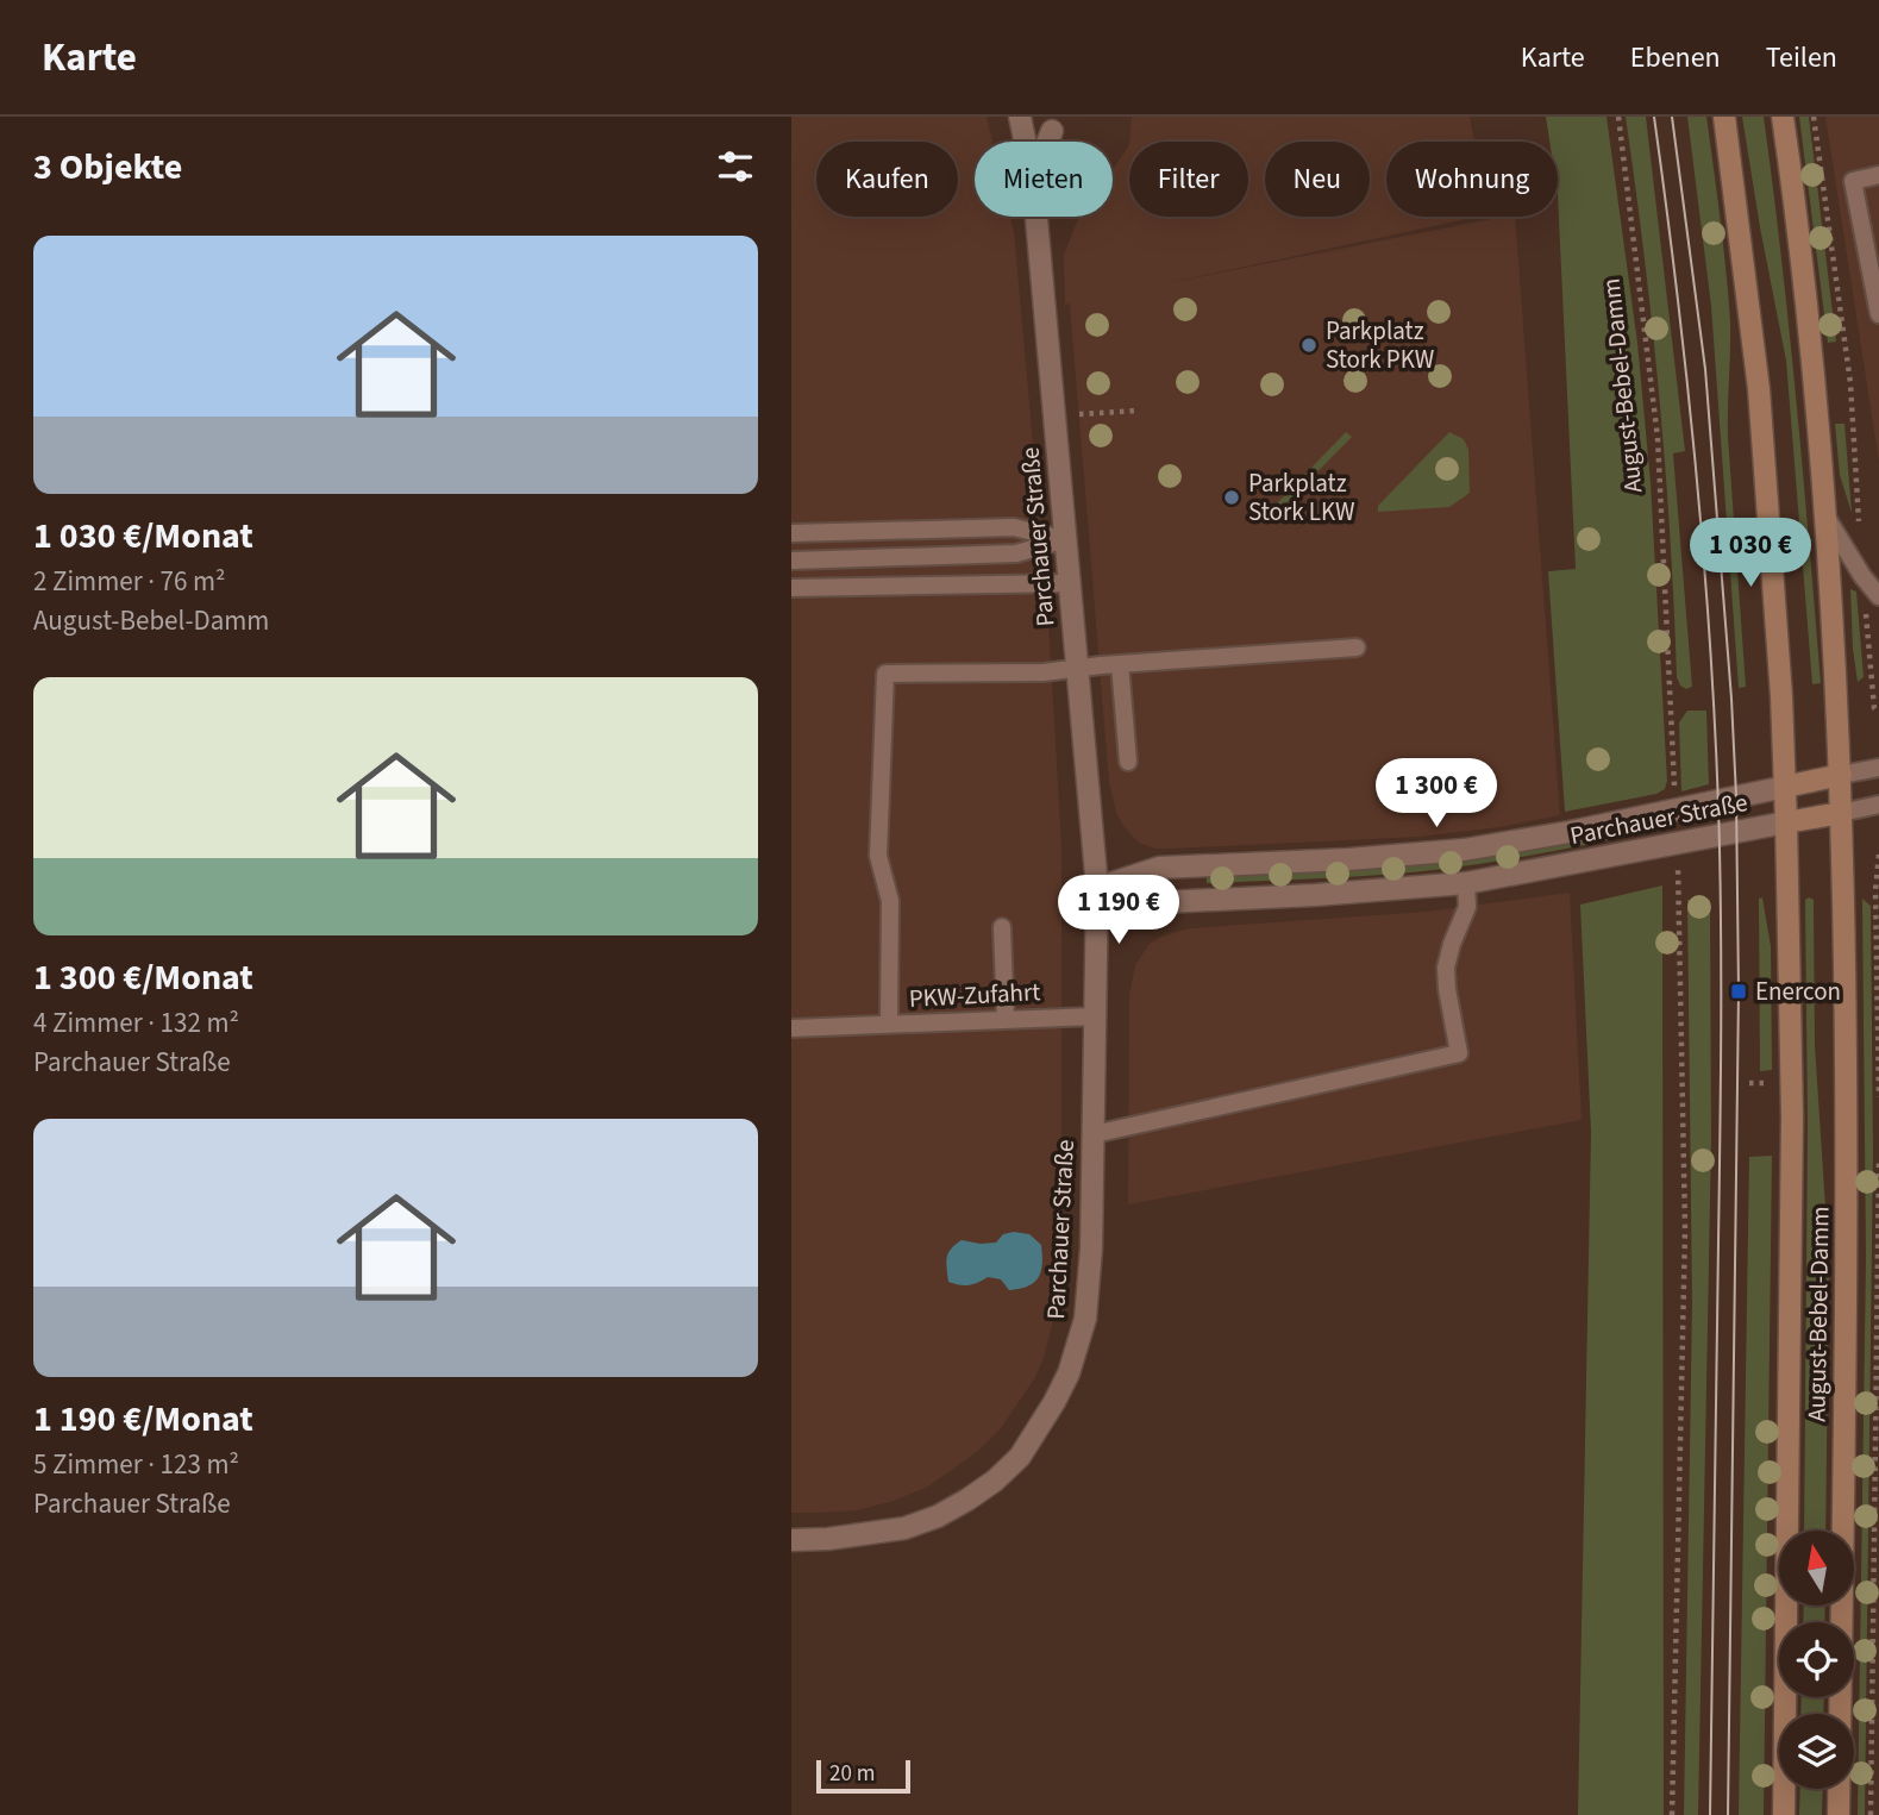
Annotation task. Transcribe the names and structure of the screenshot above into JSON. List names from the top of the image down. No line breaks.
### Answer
{"streets":{"main road":["August-Bebel-Damm"],"street":["Parchauer Straße"],"lane":["PKW-Zufahrt"]},"crossings":[["August-Bebel-Damm","Parchauer Straße"],["Parchauer Straße","PKW-Zufahrt"]],"places":{"other":["Parkplatz Stork PKW","Parkplatz Stork LKW"],"transit":["Enercon"]},"scale_bar":"20 m","north":"top","page":{"header":"Karte","nav":["Karte","Ebenen","Teilen"],"heading":"3 Objekte","chip":["Kaufen","Mieten","Filter","Neu","Wohnung"],"list":[{"name":"1 030 €/Monat","note":"2 Zimmer · 76 m² · August-Bebel-Damm"},{"name":"1 300 €/Monat","note":"4 Zimmer · 132 m² · Parchauer Straße"},{"name":"1 190 €/Monat","note":"5 Zimmer · 123 m² · Parchauer Straße"}],"price":["1 030 €","1 300 €","1 190 €"],"scale":"20 m"}}
